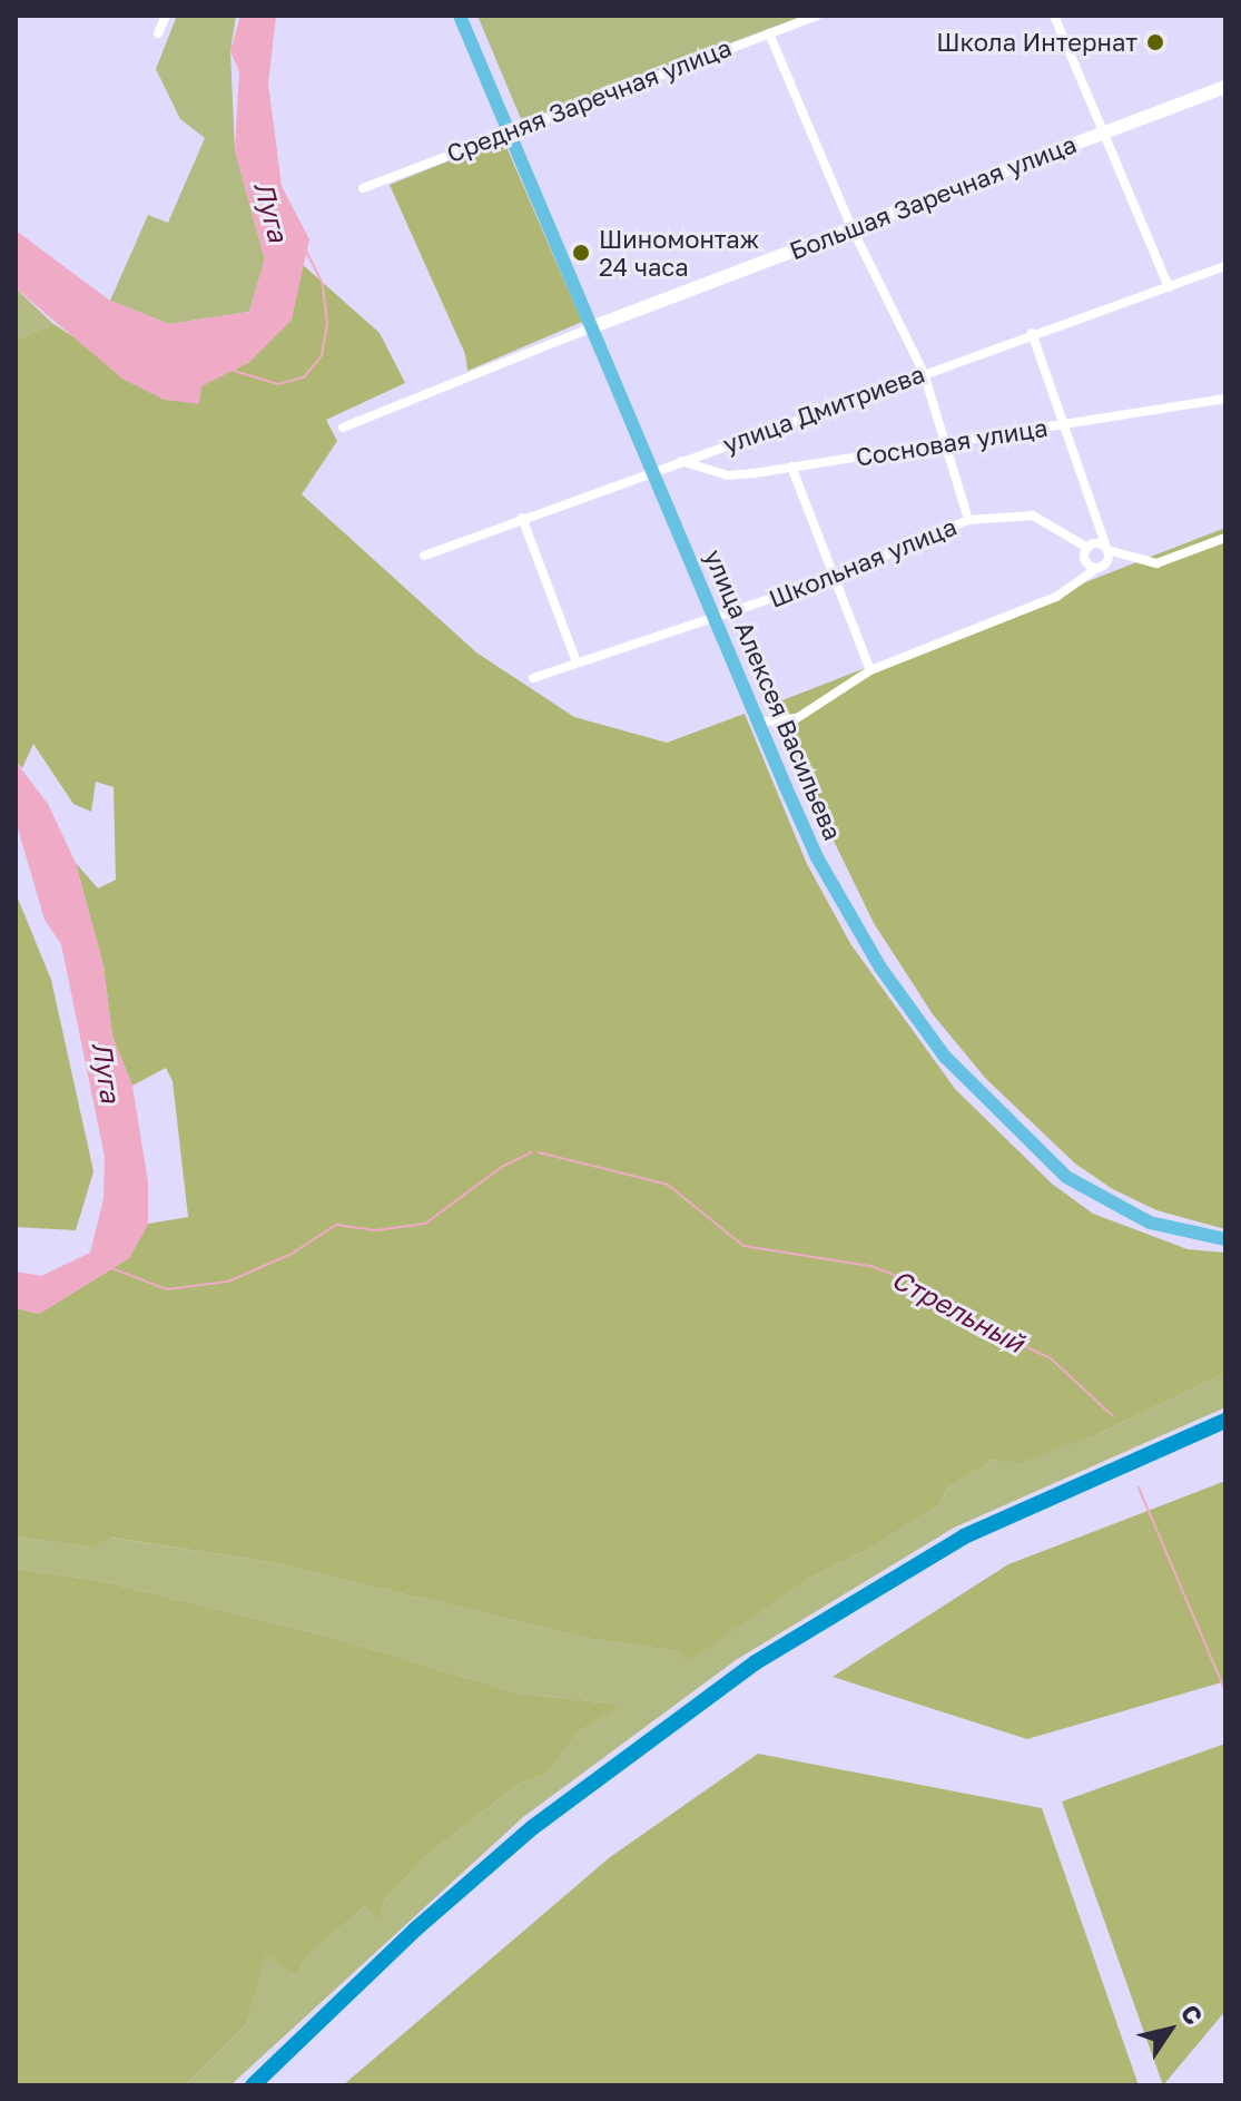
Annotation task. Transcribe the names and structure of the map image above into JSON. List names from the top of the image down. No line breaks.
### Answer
{"streets":{"main road":["улица Алексея Васильева"],"street":["Средняя Заречная улица","Большая Заречная улица","улица Дмитриева","Сосновая улица","Школьная улица"]},"crossings":[["Средняя Заречная улица","улица Алексея Васильева"],["Большая Заречная улица","улица Алексея Васильева"],["улица Дмитриева","Сосновая улица"],["улица Дмитриева","улица Алексея Васильева"],["Школьная улица","улица Алексея Васильева"]],"water":["Луга","Стрельный"],"places":["Школа Интернат","Шиномонтаж 24 часа"],"north":"top right"}
